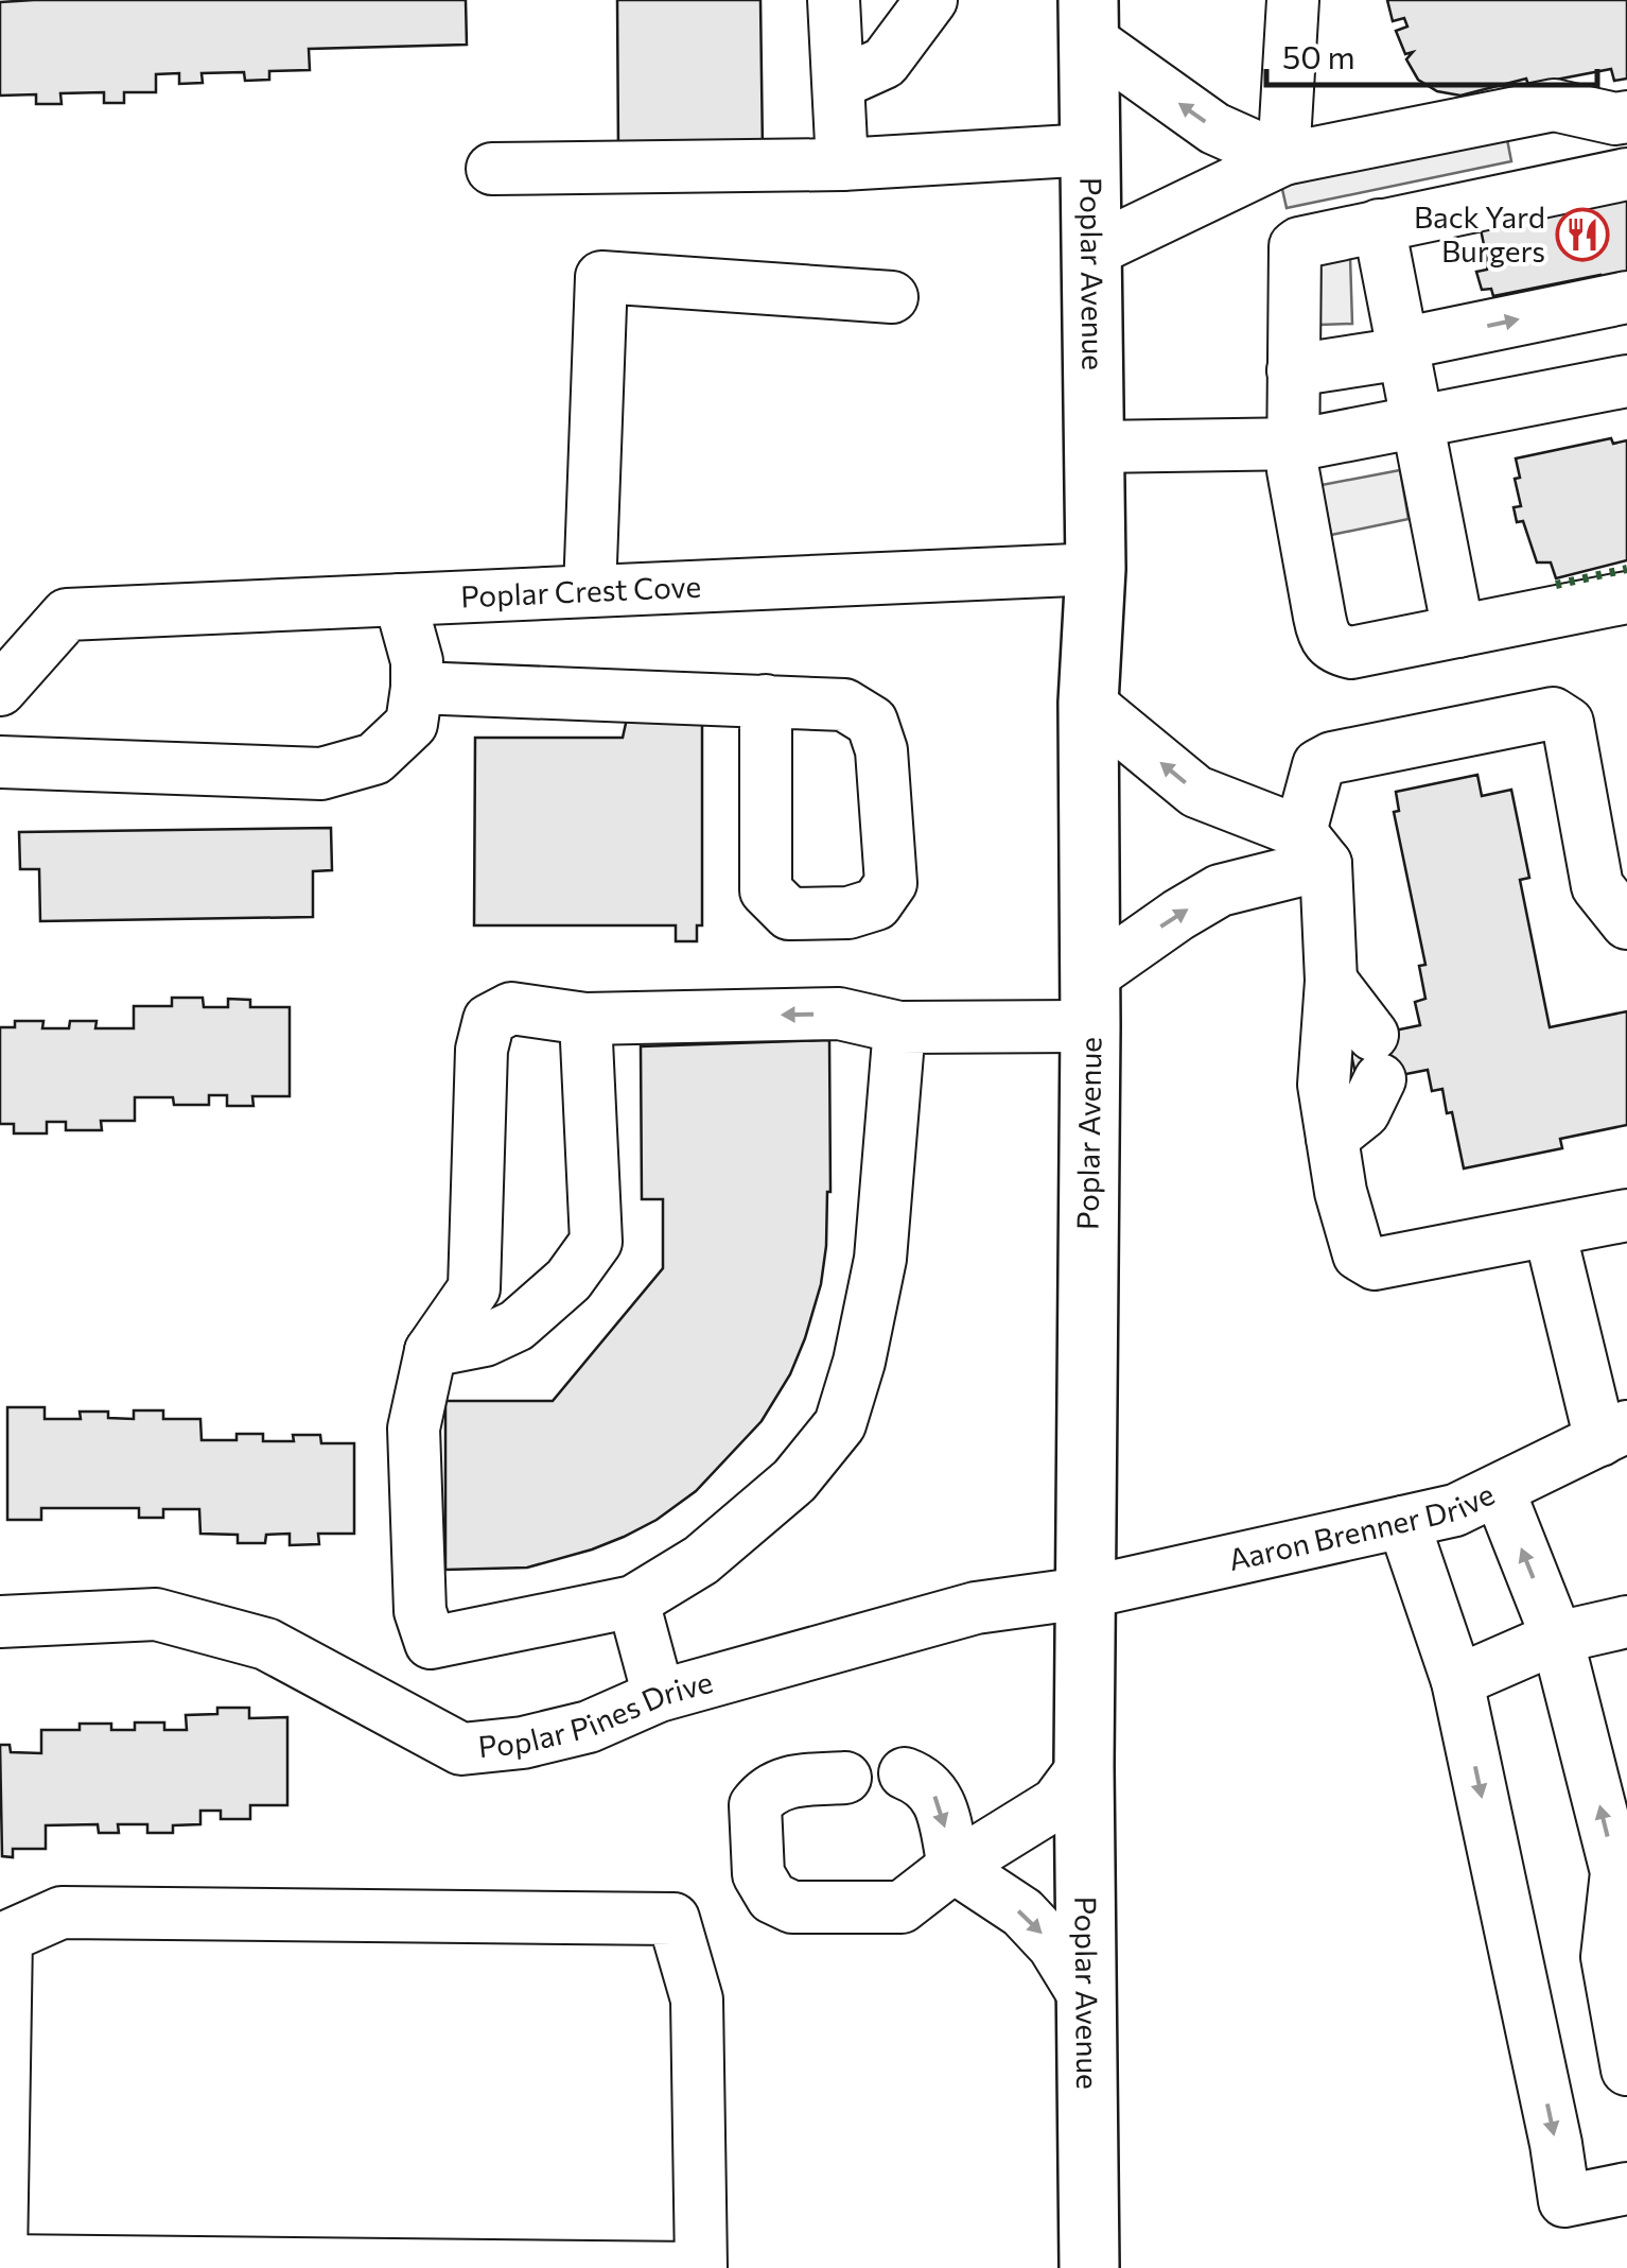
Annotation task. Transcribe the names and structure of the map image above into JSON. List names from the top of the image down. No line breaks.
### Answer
{"streets":{"main road":["Poplar Avenue"],"street":["Poplar Crest Cove","Aaron Brenner Drive","Poplar Pines Drive"]},"crossings":[["Poplar Avenue","Poplar Crest Cove"],["Poplar Avenue","Aaron Brenner Drive"],["Poplar Avenue","Poplar Pines Drive"],["Aaron Brenner Drive","Poplar Pines Drive"]],"places":{"restaurant":["Back Yard Burgers"]},"scale_bar":"50 m"}
